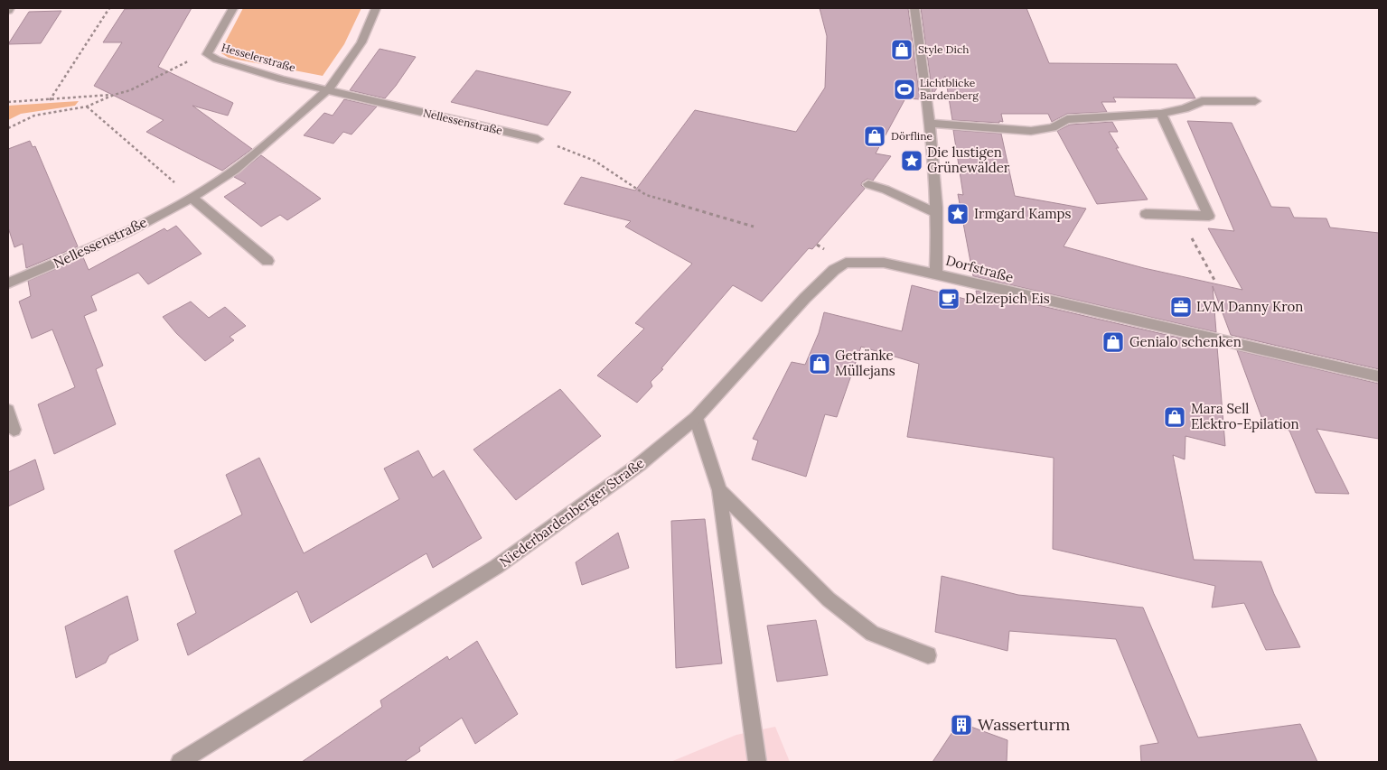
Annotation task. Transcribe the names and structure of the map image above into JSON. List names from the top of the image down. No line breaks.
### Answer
{"streets":{"street":["Hesselerstraße","Nellessenstraße","Dorfstraße","Niederbardenberger Straße"]},"crossings":[["Hesselerstraße","Nellessenstraße"],["Dorfstraße","Niederbardenberger Straße"]],"places":{"shop":["Style Dich","Dörfline","Genialo schenken","Getränke Müllejans","Mara Sell Elektro-Epilation"],"sports":["Lichtblicke Bardenberg"],"place":["Die lustigen Grünewälder","Irmgard Kamps"],"cafe":["Delzepich Eis"],"office":["LVM Danny Kron"],"building":["Wasserturm"]}}
